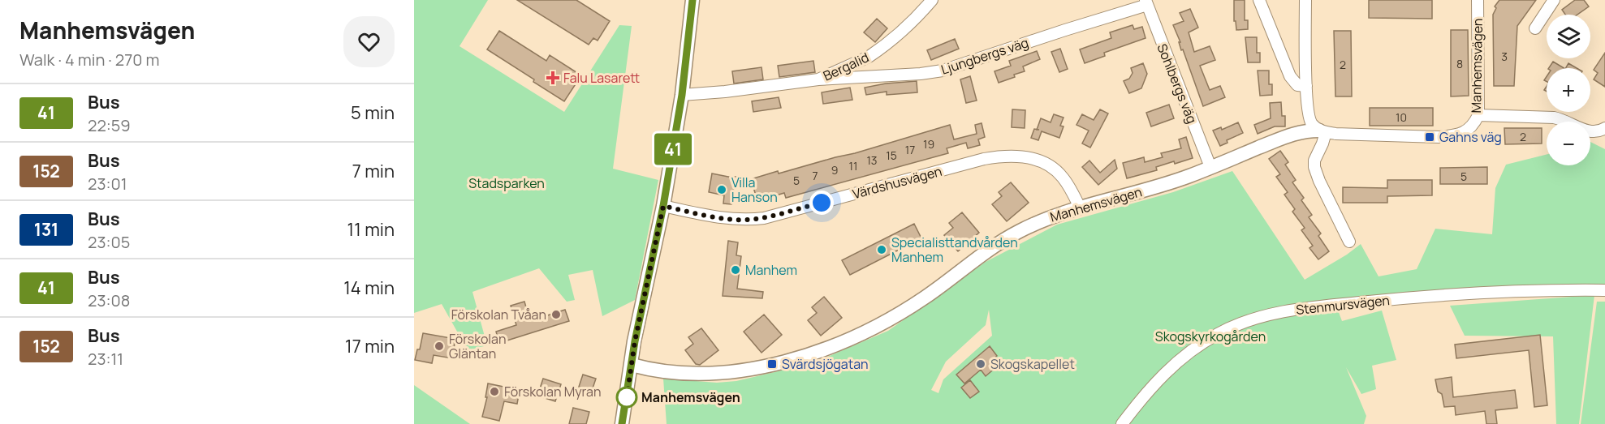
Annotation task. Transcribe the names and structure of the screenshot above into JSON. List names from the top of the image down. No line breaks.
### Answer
{"streets":{"street":["Ljungbergs väg","Manhemsvägen","Bergalid","Sohlbergs väg","Värdshusvägen","Stenmursvägen"]},"crossings":[["Ljungbergs väg","Bergalid"],["Ljungbergs väg","Sohlbergs väg"],["Manhemsvägen","Sohlbergs väg"],["Manhemsvägen","Värdshusvägen"]],"parks":["Stadsparken","Skogskyrkogården"],"places":{"health":["Falu Lasarett"],"transit":["Gahns väg","Svärdsjögatan"],"other":["Villa Hanson","Specialisttandvården Manhem","Manhem","Förskolan Tvåan","Förskolan Gläntan","Skogskapellet","Förskolan Myran","Manhemsvägen"]},"lines":["bus line 41"],"house_numbers":["3","8","2","10","2","19","17","15","13","11","9","7","5","5"],"page":{"heading":["Manhemsvägen","Walk · 4 min · 270 m"],"on_map":"41","map_buttons":["+","−"],"list":[{"mark":"41","name":"Bus","note":"22:59","value":"5 min"},{"mark":"152","name":"Bus","note":"23:01","value":"7 min"},{"mark":"131","name":"Bus","note":"23:05","value":"11 min"},{"mark":"41","name":"Bus","note":"23:08","value":"14 min"},{"mark":"152","name":"Bus","note":"23:11","value":"17 min"}]}}
